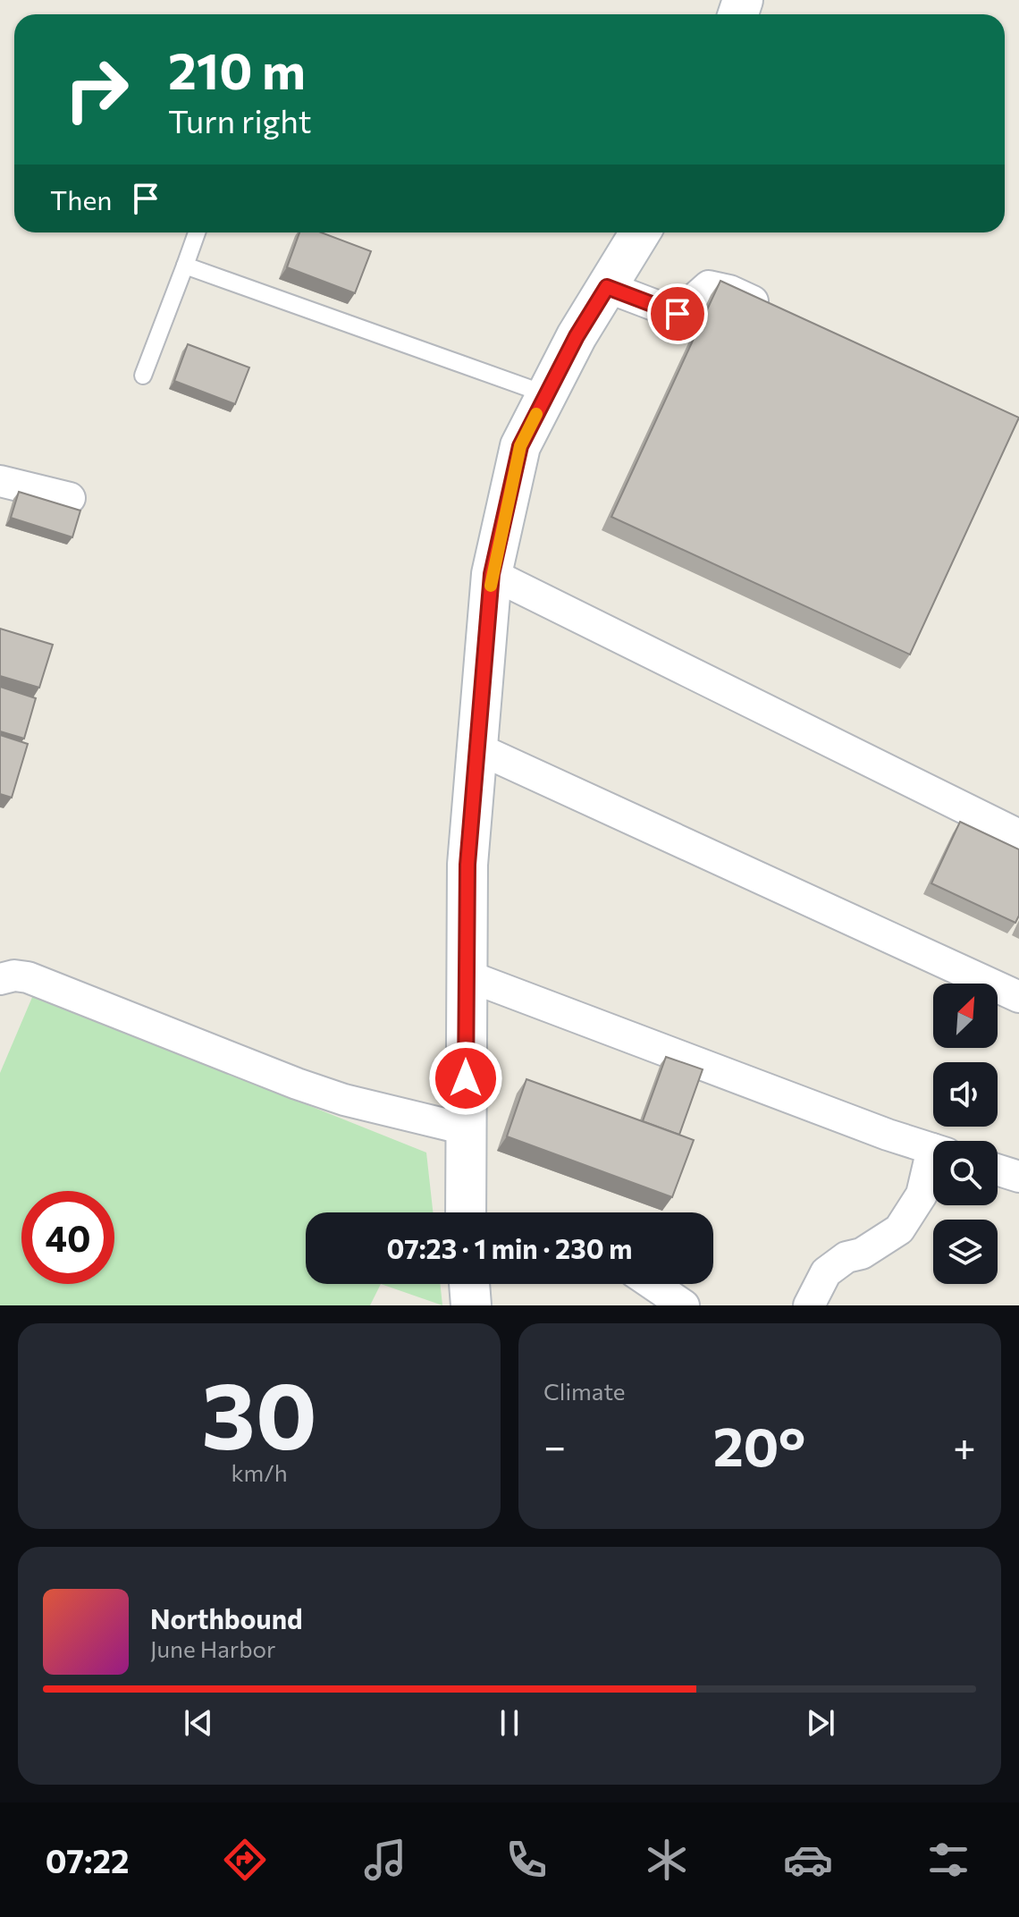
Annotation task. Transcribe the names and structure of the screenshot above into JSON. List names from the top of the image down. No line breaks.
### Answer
{"north":"top right","page":{"turn":["210 m","Turn right"],"then":"Then","limit":"40","trip":"07:23 · 1 min · 230 m","tile":[["30","km/h"],"Climate"],"heat":["−","20°","+"],"song":["Northbound","June Harbor"],"tabs":"07:22"}}
